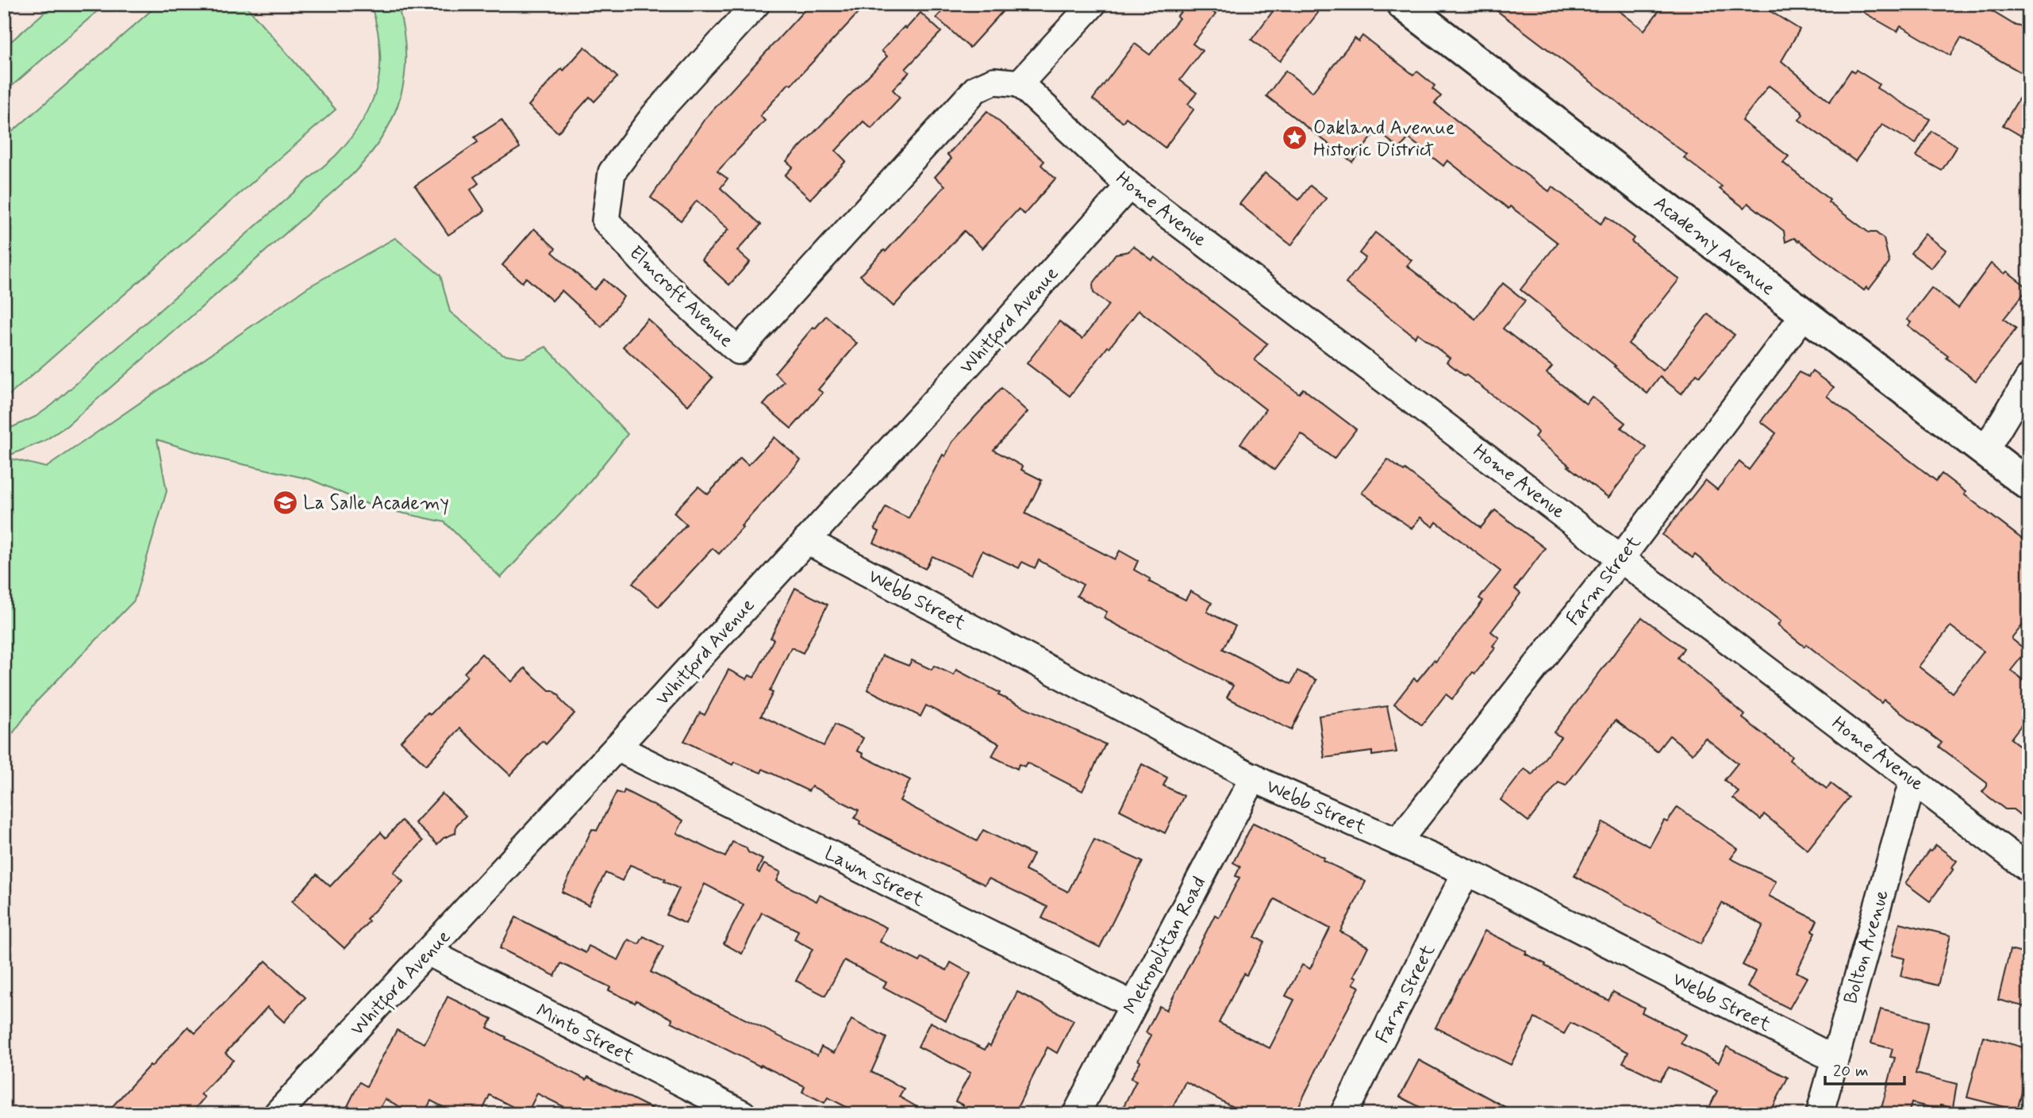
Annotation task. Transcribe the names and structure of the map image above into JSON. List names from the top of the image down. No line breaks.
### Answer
{"streets":{"street":["Home Avenue","Academy Avenue","Elmcroft Avenue","Whitford Avenue","Farm Street","Webb Street","Lawn Street","Metropolitan Road","Bolton Avenue","Minto Street"]},"crossings":[["Home Avenue","Elmcroft Avenue"],["Home Avenue","Whitford Avenue"],["Home Avenue","Farm Street"],["Home Avenue","Bolton Avenue"],["Academy Avenue","Farm Street"],["Whitford Avenue","Webb Street"],["Whitford Avenue","Lawn Street"],["Whitford Avenue","Minto Street"],["Farm Street","Webb Street"],["Webb Street","Metropolitan Road"],["Webb Street","Bolton Avenue"],["Lawn Street","Metropolitan Road"]],"places":{"place":["Oakland Avenue Historic District"],"school or university":["La Salle Academy"]},"scale_bar":"20 m"}
